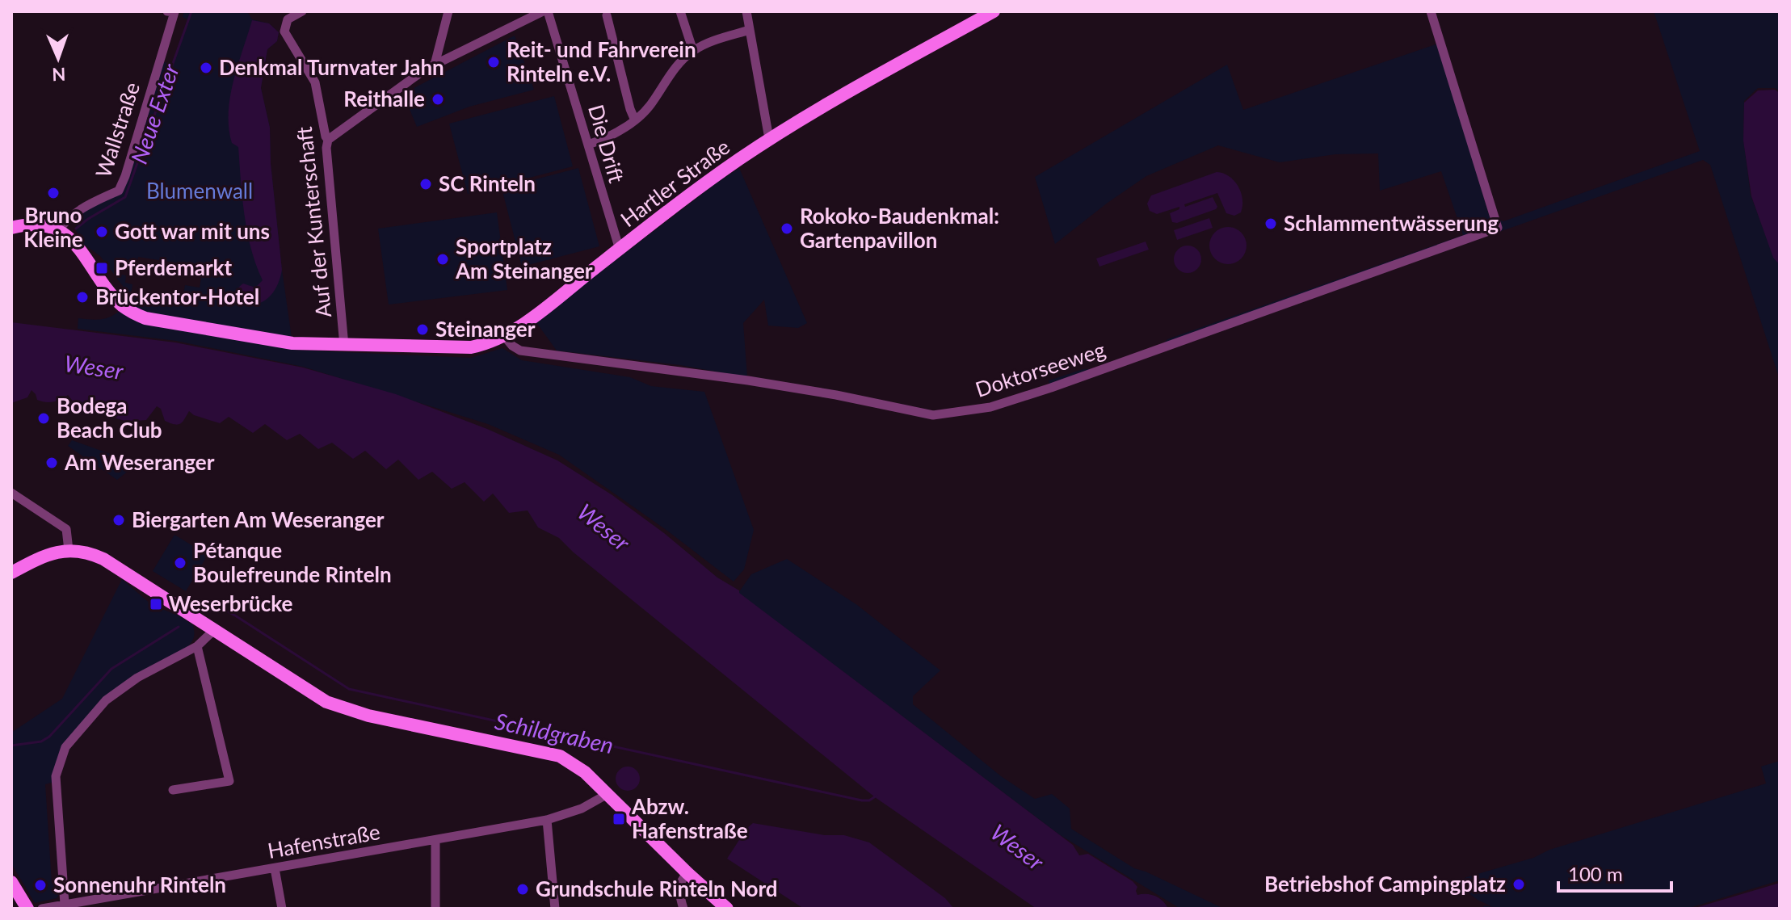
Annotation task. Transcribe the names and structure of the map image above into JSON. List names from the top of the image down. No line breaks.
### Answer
{"streets":{"main road":["Hartler Straße"],"street":["Wallstraße","Die Drift","Auf der Kunterschaft","Doktorseeweg","Hafenstraße"]},"crossings":[["Die Drift","Hartler Straße"],["Hartler Straße","Auf der Kunterschaft"],["Hartler Straße","Doktorseeweg"]],"water":["Neue Exter","Weser","Schildgraben"],"parks":["Blumenwall"],"places":{"other":["Reit- und Fahrverein Rinteln e.V.","Denkmal Turnvater Jahn","Reithalle","SC Rinteln","Bruno Kleine","Schlammentwässerung","Rokoko-Baudenkmal: Gartenpavillon","Gott war mit uns","Sportplatz Am Steinanger","Brückentor-Hotel","Steinanger","Bodega Beach Club","Am Weseranger","Biergarten Am Weseranger","Pétanque Boulefreunde Rinteln","Betriebshof Campingplatz","Sonnenuhr Rinteln","Grundschule Rinteln Nord"],"transit":["Pferdemarkt","Weserbrücke","Abzw. Hafenstraße"]},"scale_bar":"100 m","north":"bottom"}
